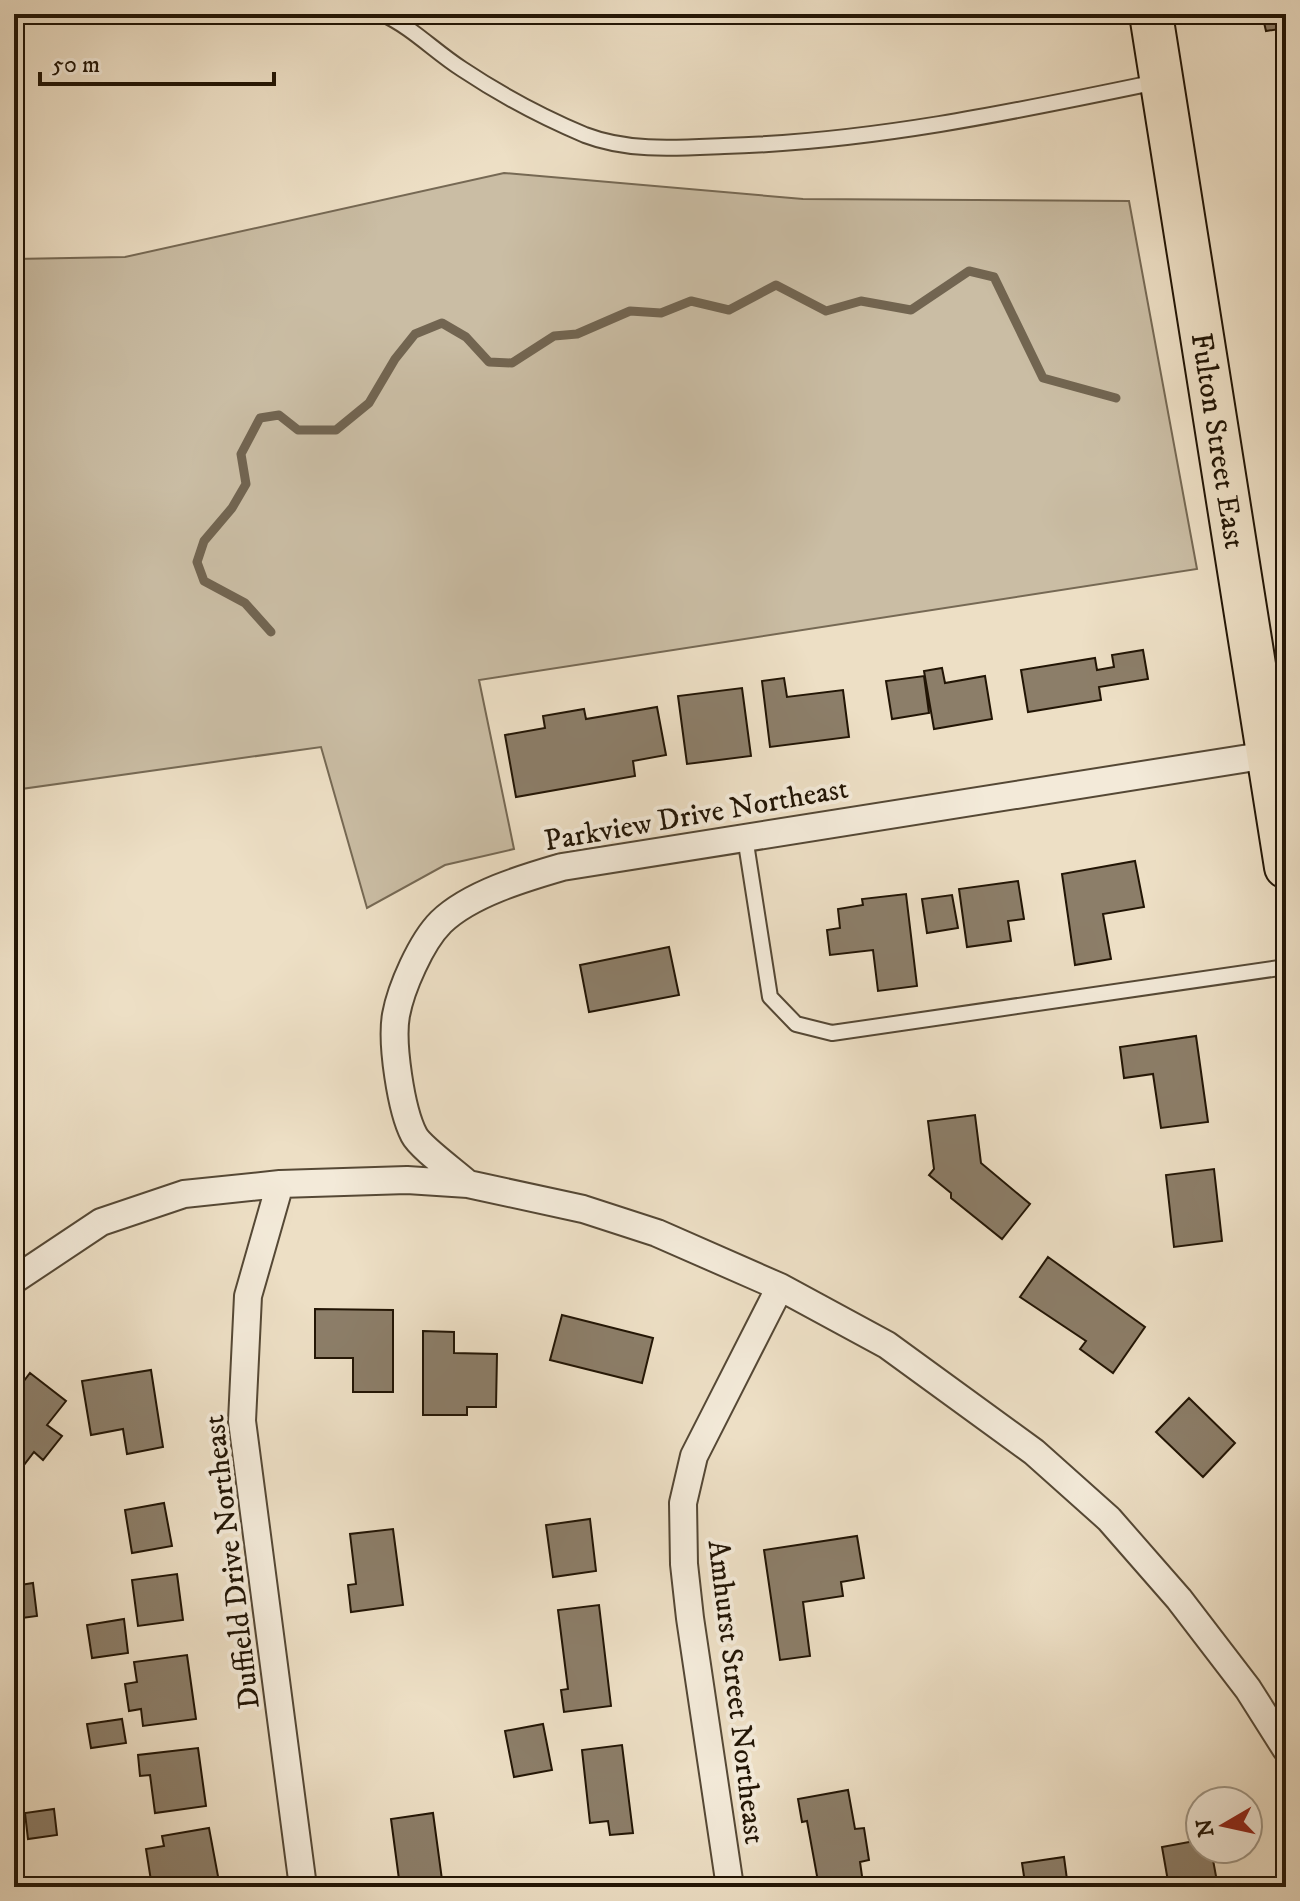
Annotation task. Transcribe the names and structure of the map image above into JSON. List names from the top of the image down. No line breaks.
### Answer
{"streets":{"main road":["Fulton Street East"],"street":["Parkview Drive Northeast","Duffield Drive Northeast","Amhurst Street Northeast"]},"crossings":[["Fulton Street East","Parkview Drive Northeast"]],"scale_bar":"50 m","north":"left"}
